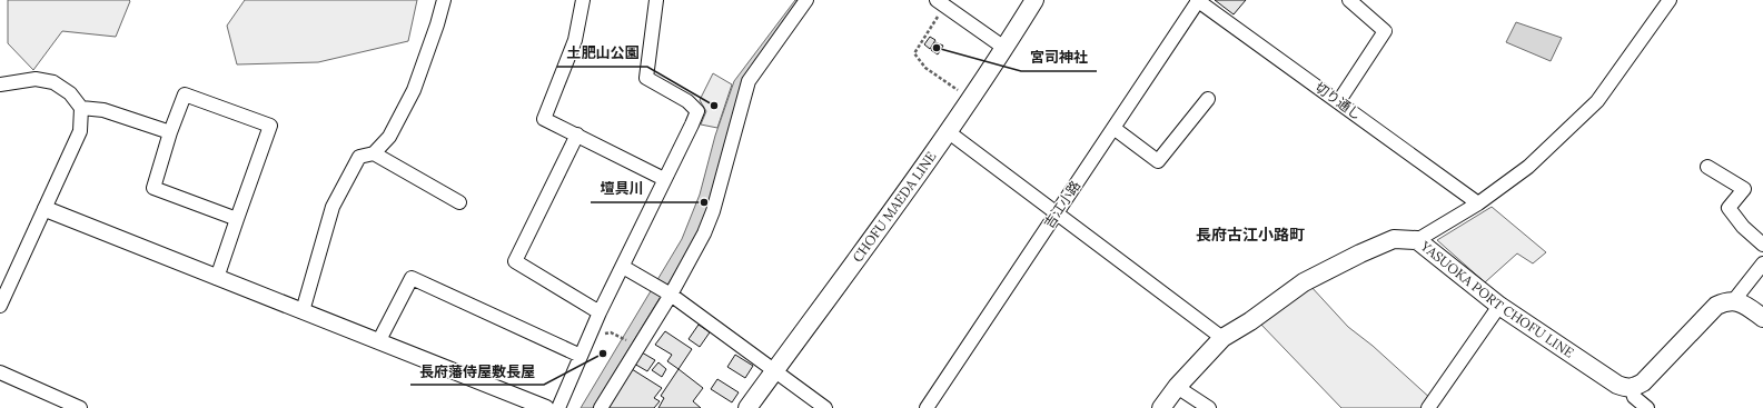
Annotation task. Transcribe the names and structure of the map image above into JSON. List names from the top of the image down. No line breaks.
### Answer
{"streets":{"main road":["CHOFU MAEDA LINE","YASUOKA PORT CHOFU LINE"],"street":["切り通し","吉江小路"]},"crossings":[["切り通し","吉江小路"]],"districts":["長府古江小路町"],"places":["宮司神社","土肥山公園","壇具川","長府藩侍屋敷長屋"]}
